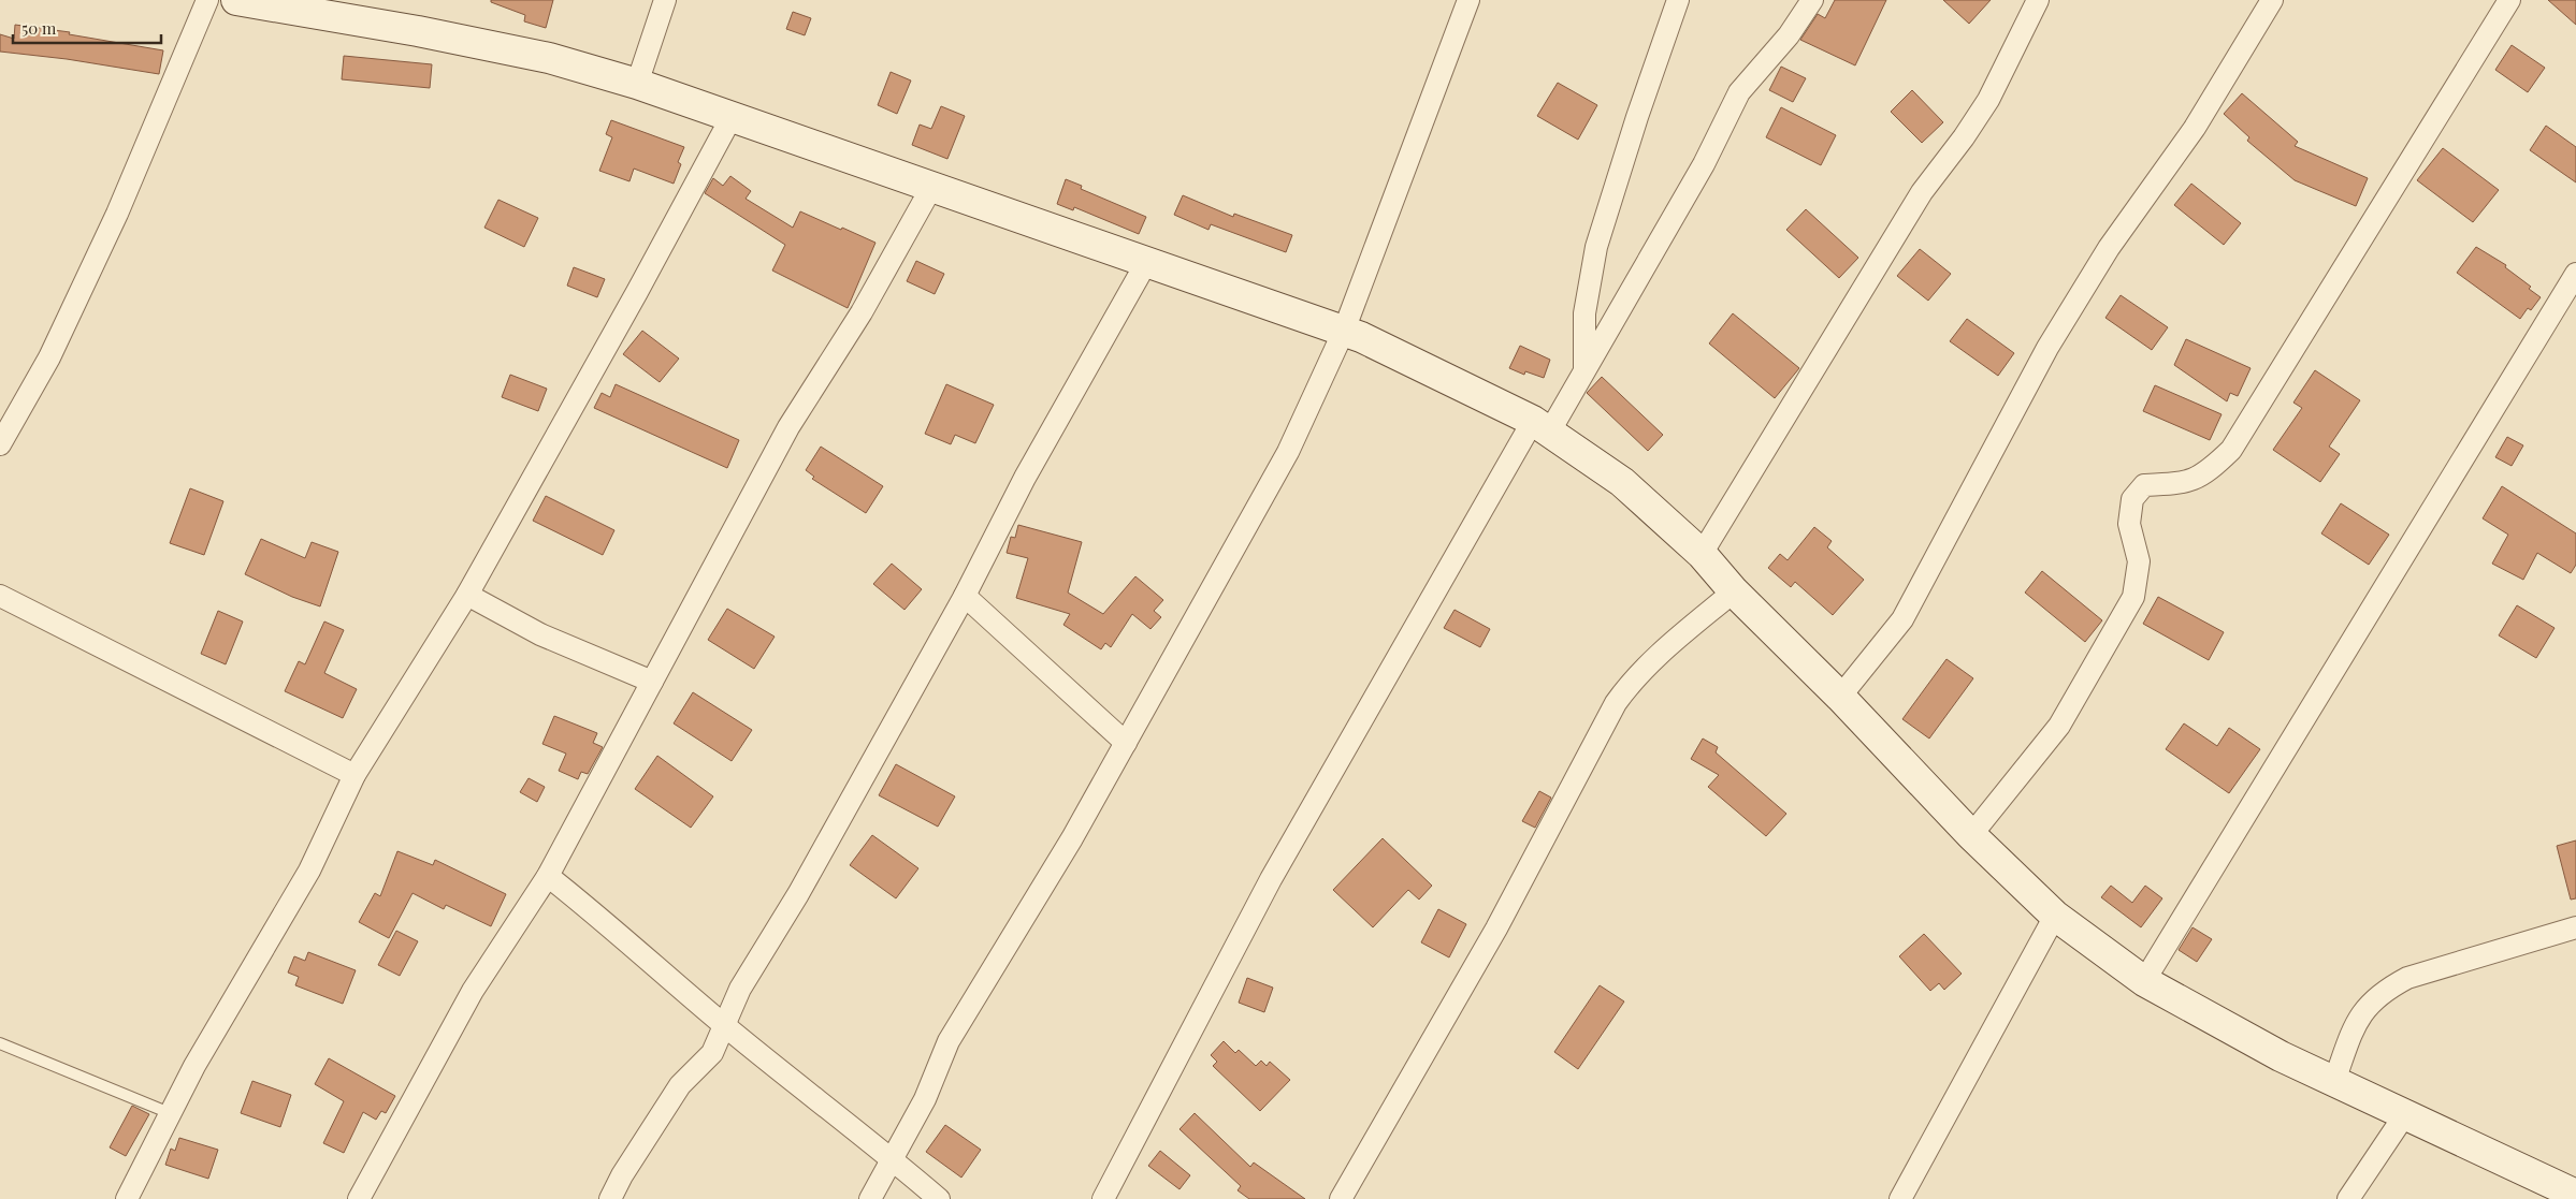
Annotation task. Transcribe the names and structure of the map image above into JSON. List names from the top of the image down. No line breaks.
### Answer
{"scale_bar":"50 m"}
